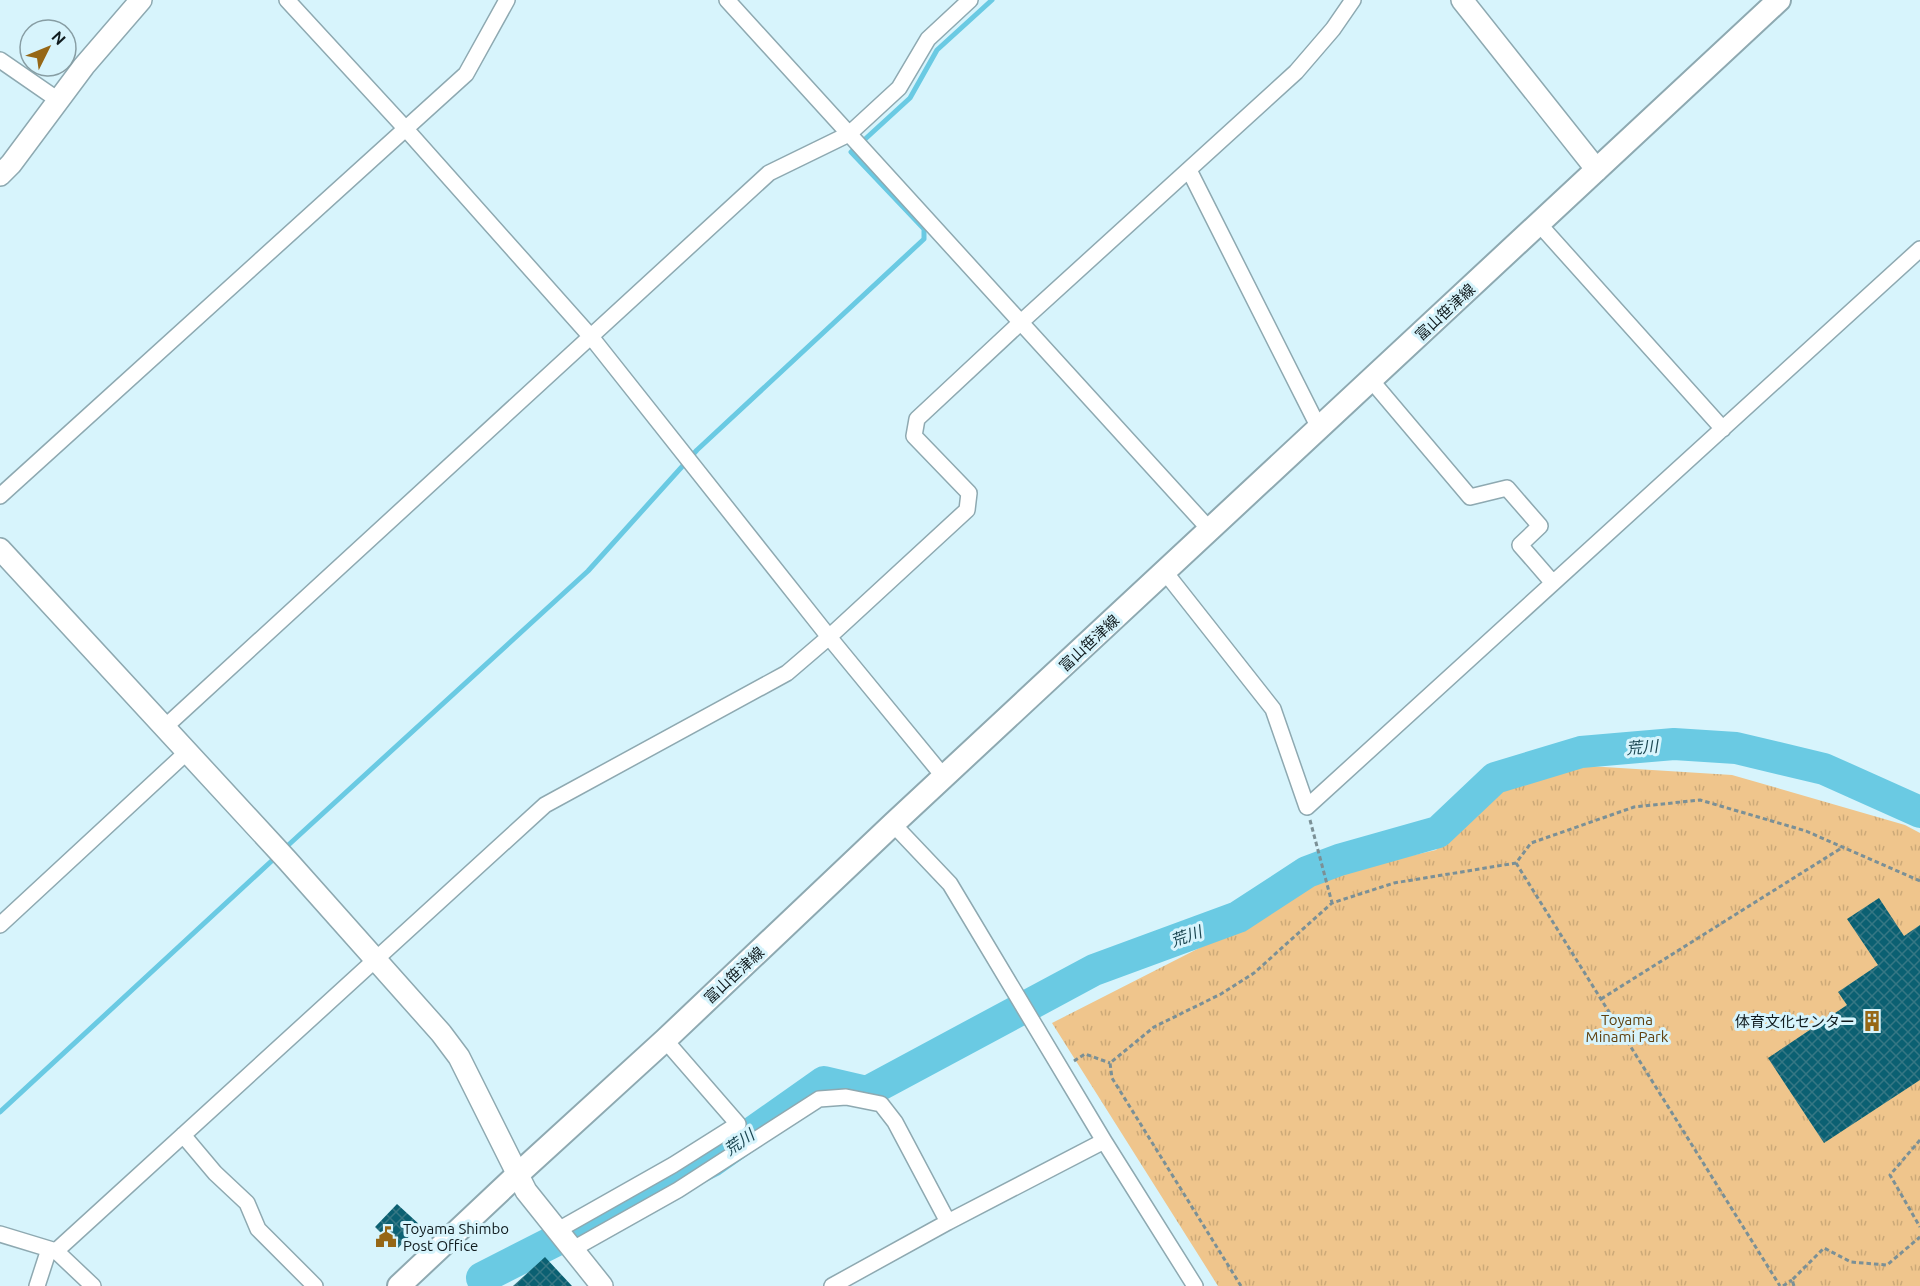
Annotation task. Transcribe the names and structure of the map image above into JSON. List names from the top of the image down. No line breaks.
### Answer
{"streets":{"main road":["富山笹津線"]},"water":["荒川"],"parks":["Toyama Minami Park"],"places":{"building":["体育文化センター"],"public building":["Toyama Shimbo Post Office"]},"north":"top right"}
